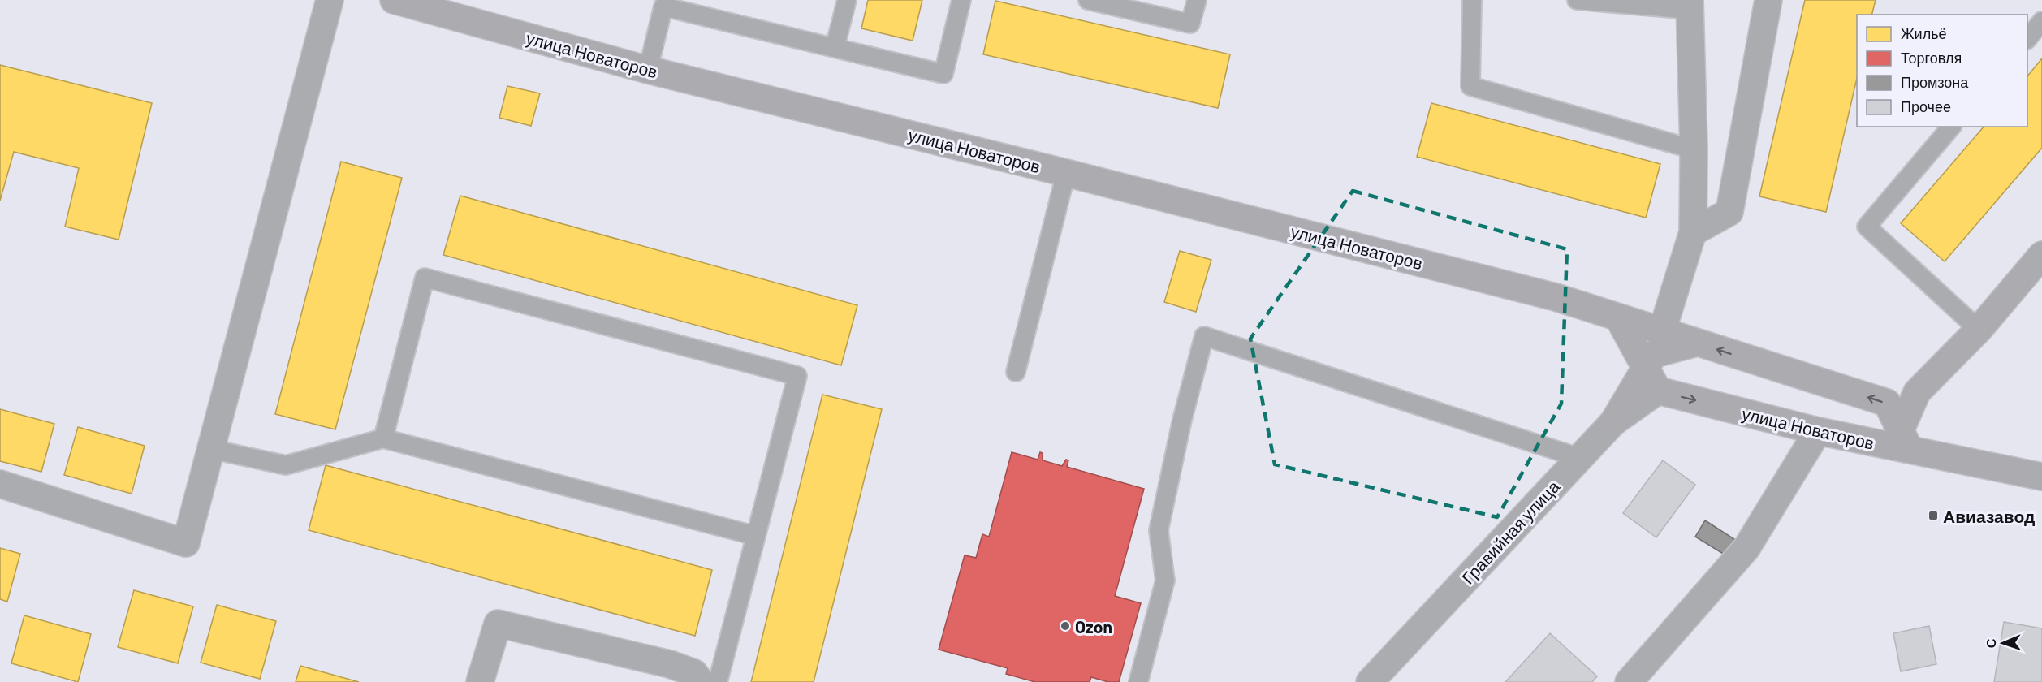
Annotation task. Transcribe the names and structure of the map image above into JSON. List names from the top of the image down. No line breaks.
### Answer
{"streets":{"main road":["улица Новаторов"],"street":["Гравийная улица"]},"crossings":[["улица Новаторов","Гравийная улица"]],"places":{"transit":["Авиазавод"],"other":["Ozon"]},"legend":["Жильё","Торговля","Промзона","Прочее"],"north":"left"}
